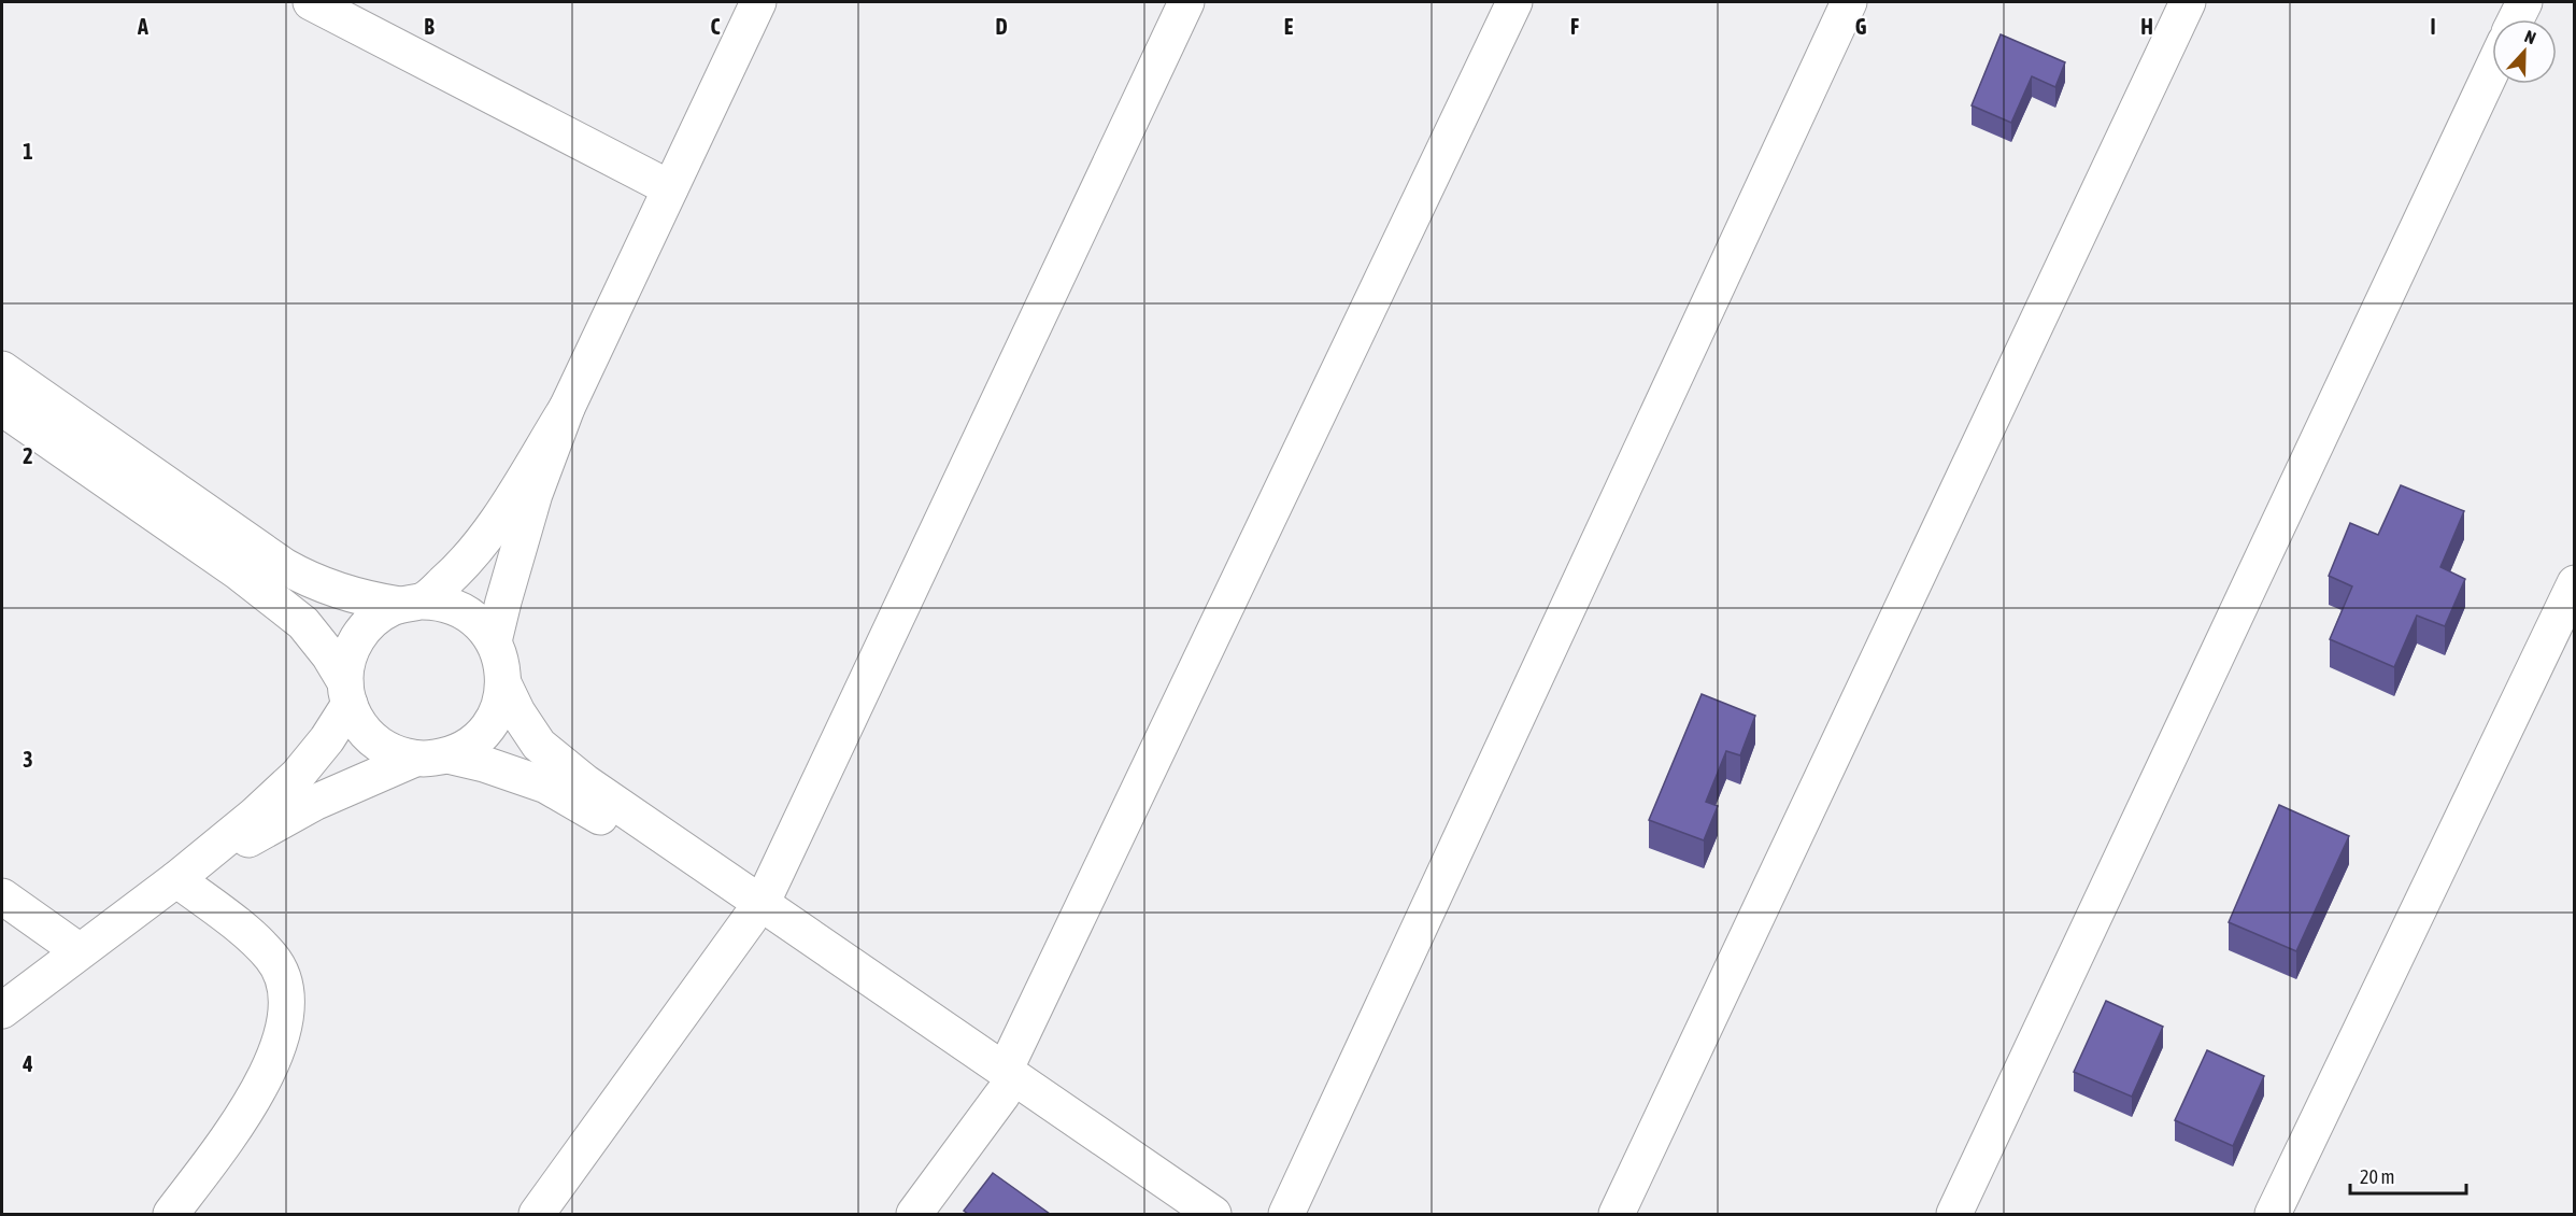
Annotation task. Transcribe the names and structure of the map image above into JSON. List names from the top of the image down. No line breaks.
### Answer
{"scale_bar":"20 m","north":"top","grid":{"columns":["A","B","C","D","E","F","G","H","I"],"rows":["1","2","3","4"]}}
